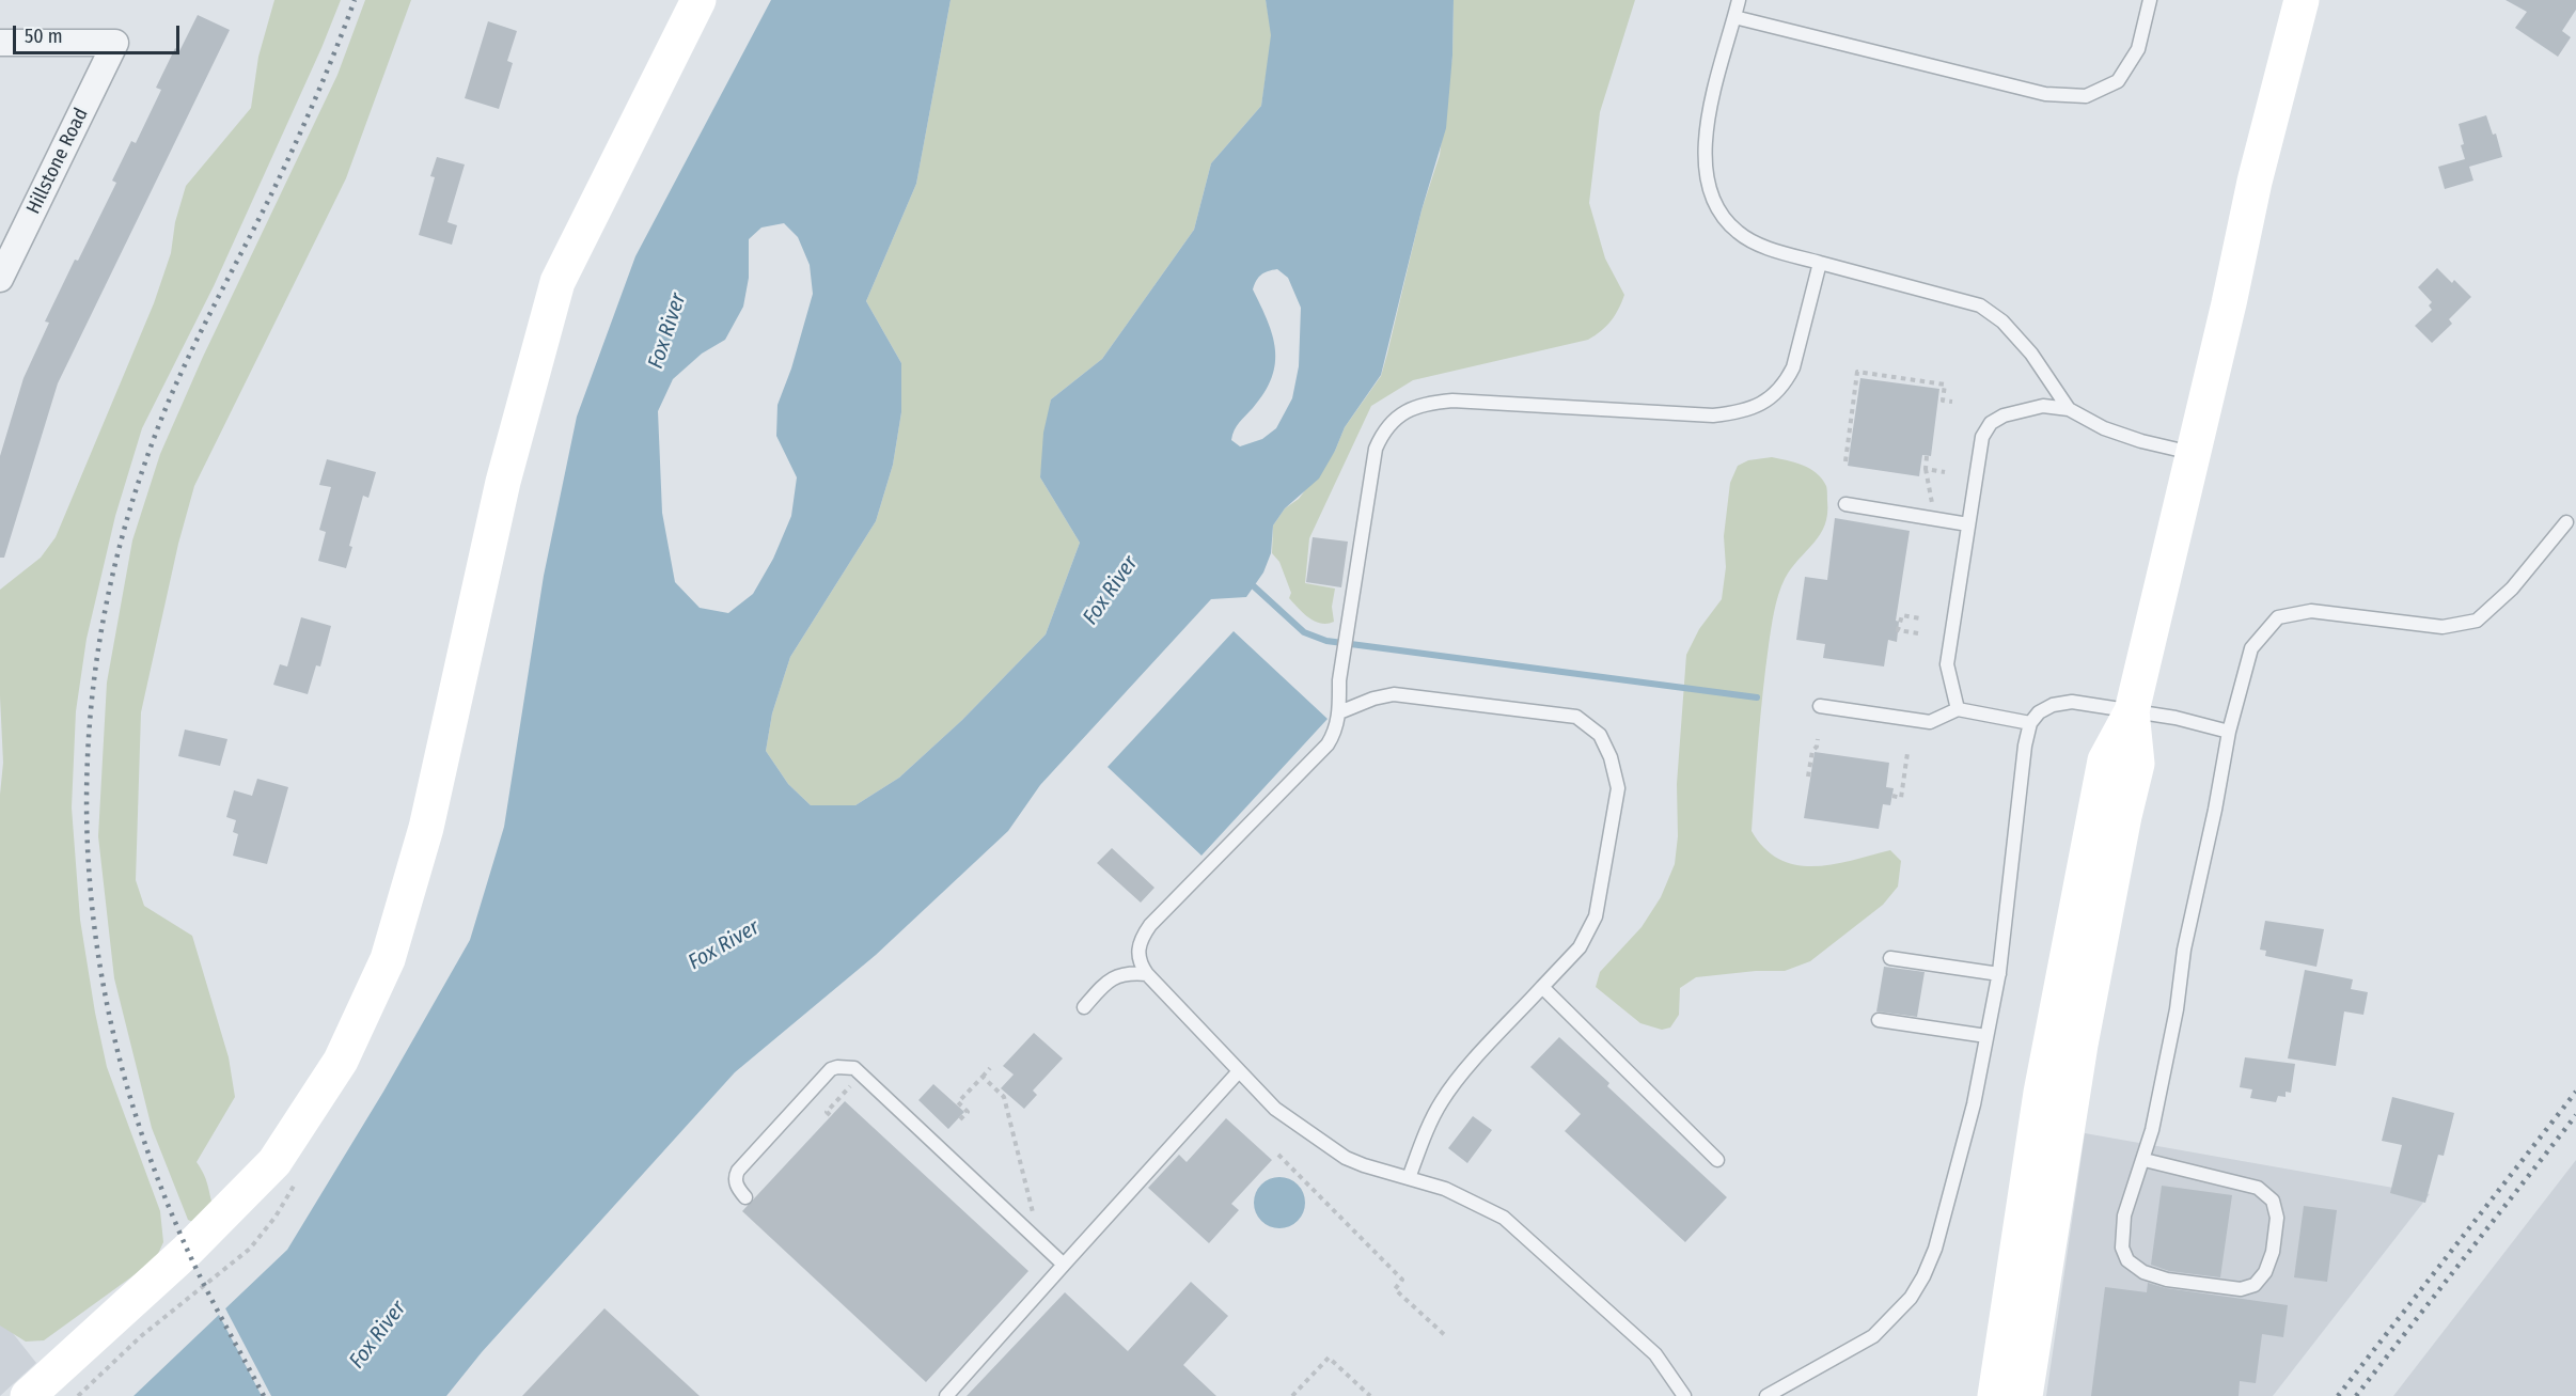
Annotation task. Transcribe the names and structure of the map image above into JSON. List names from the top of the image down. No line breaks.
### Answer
{"streets":{"street":["Hillstone Road"]},"water":["Fox River"],"scale_bar":"50 m"}
